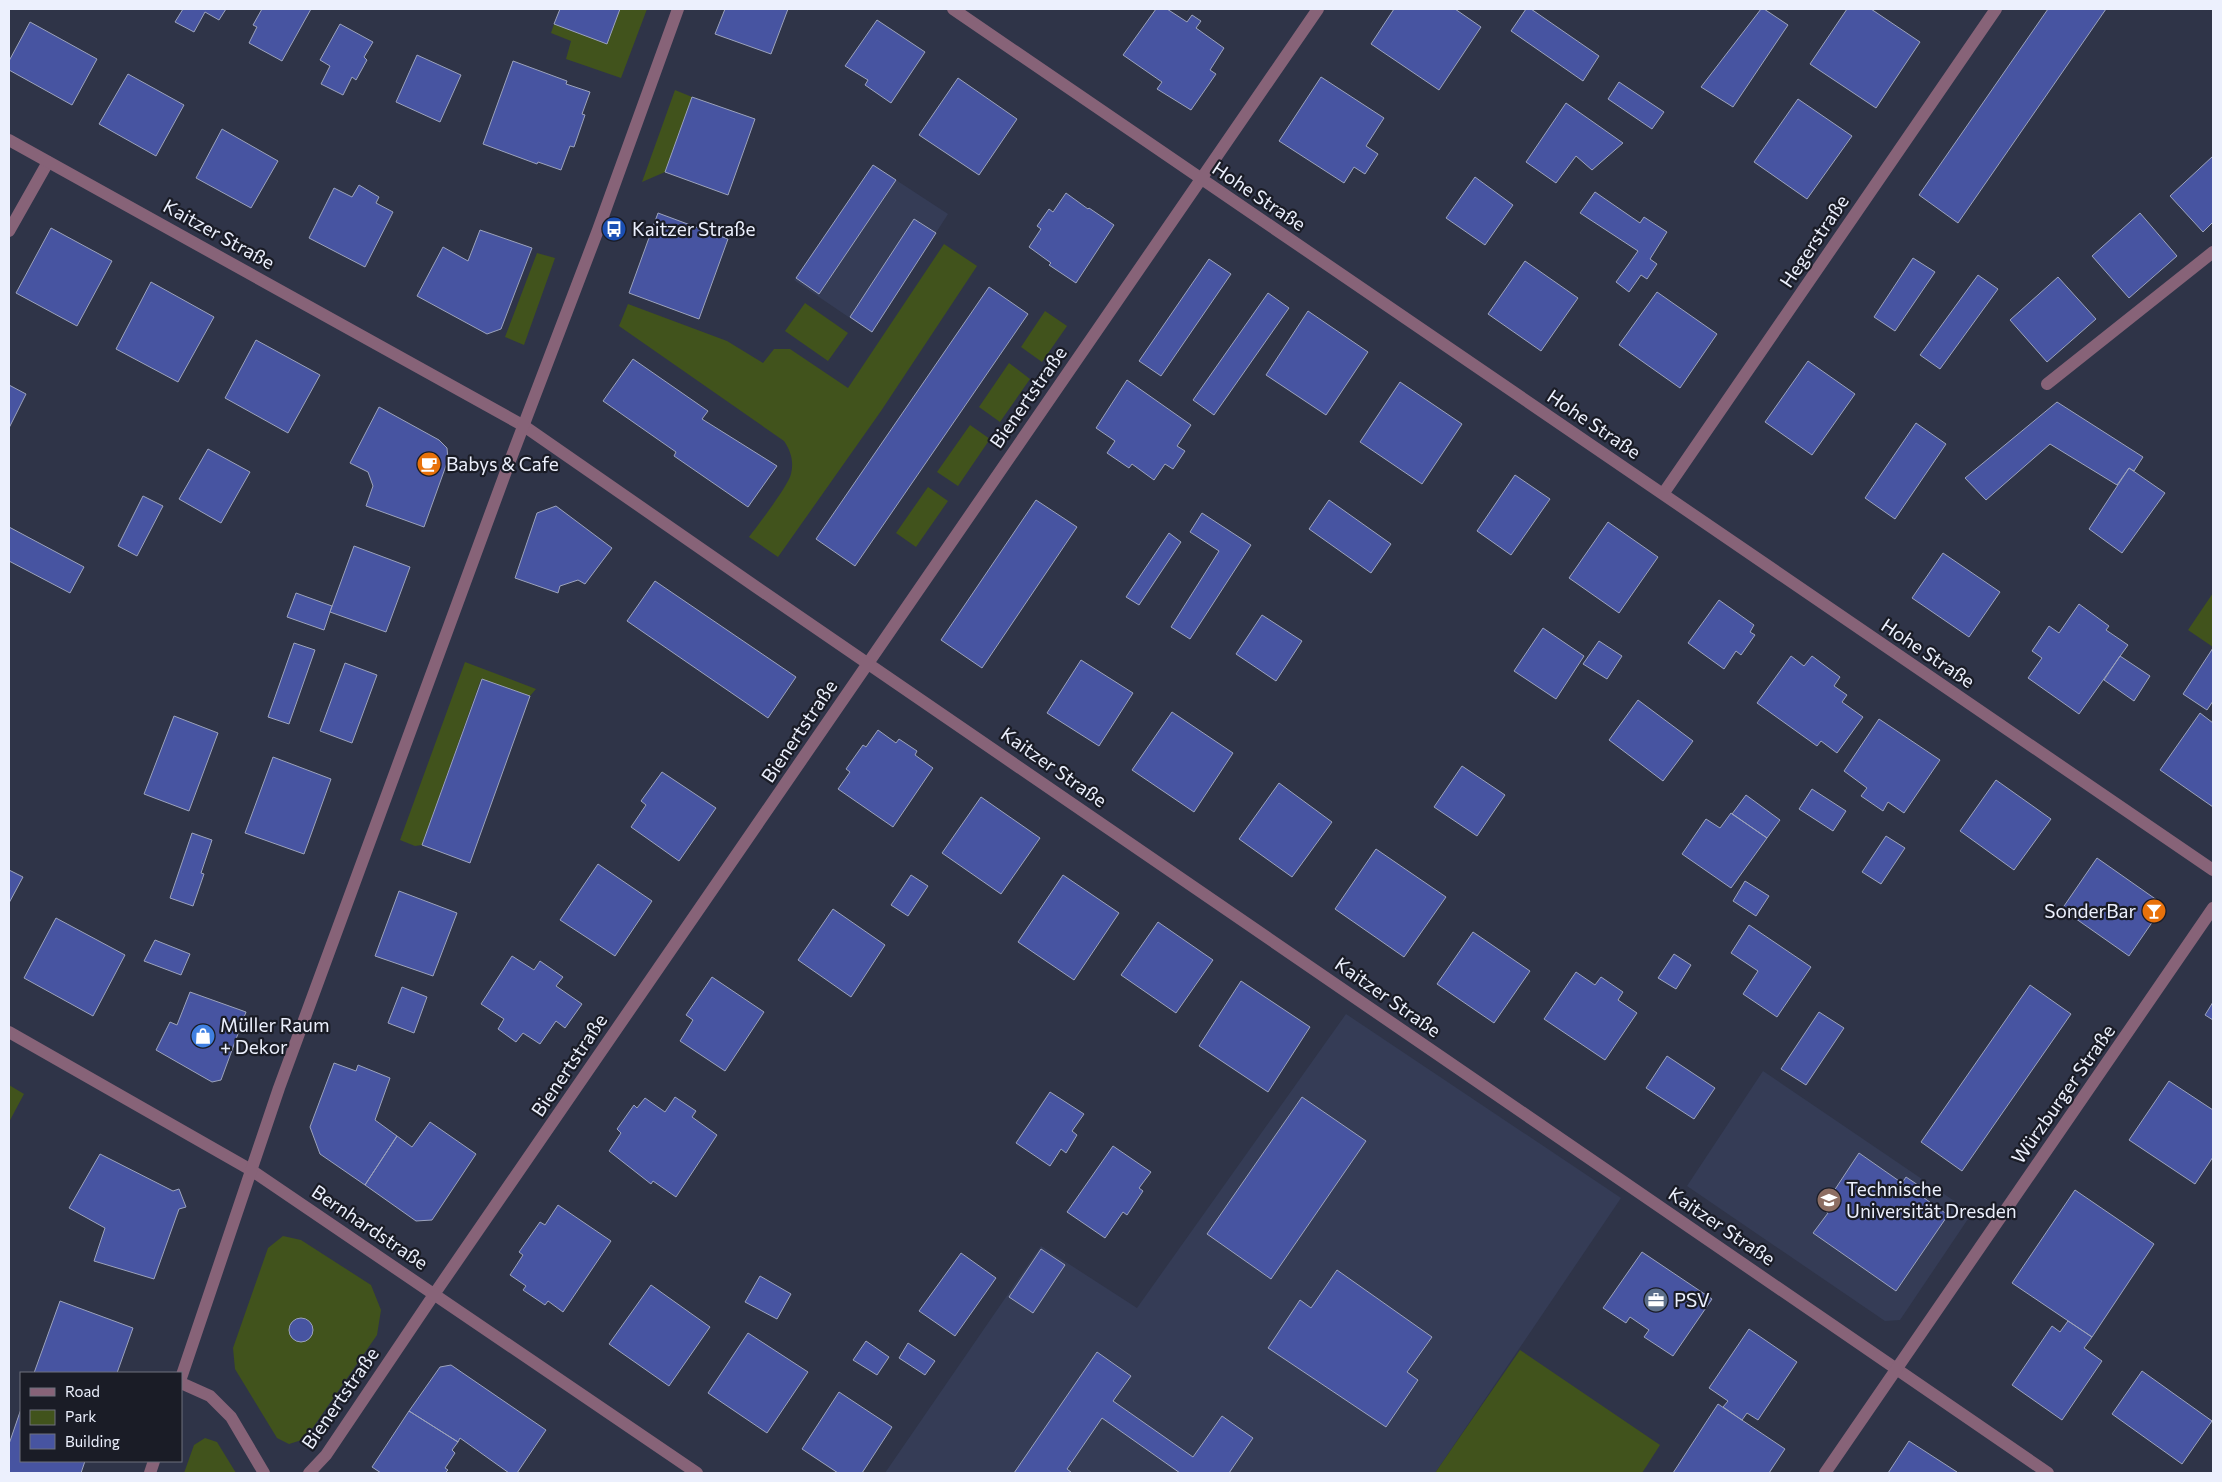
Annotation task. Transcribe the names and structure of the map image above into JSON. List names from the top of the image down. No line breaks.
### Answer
{"streets":{"street":["Hohe Straße","Kaitzer Straße","Hegerstraße","Bienertstraße","Würzburger Straße","Bernhardstraße"]},"crossings":[["Hohe Straße","Hegerstraße"],["Hohe Straße","Bienertstraße"],["Kaitzer Straße","Bienertstraße"],["Kaitzer Straße","Würzburger Straße"],["Bienertstraße","Bernhardstraße"]],"places":{"bus stop":["Kaitzer Straße"],"cafe":["Babys & Cafe"],"bar":["SonderBar"],"shop":["Müller Raum + Dekor"],"school or university":["Technische Universität Dresden"],"office":["PSV"]},"legend":["Road","Park","Building"]}
